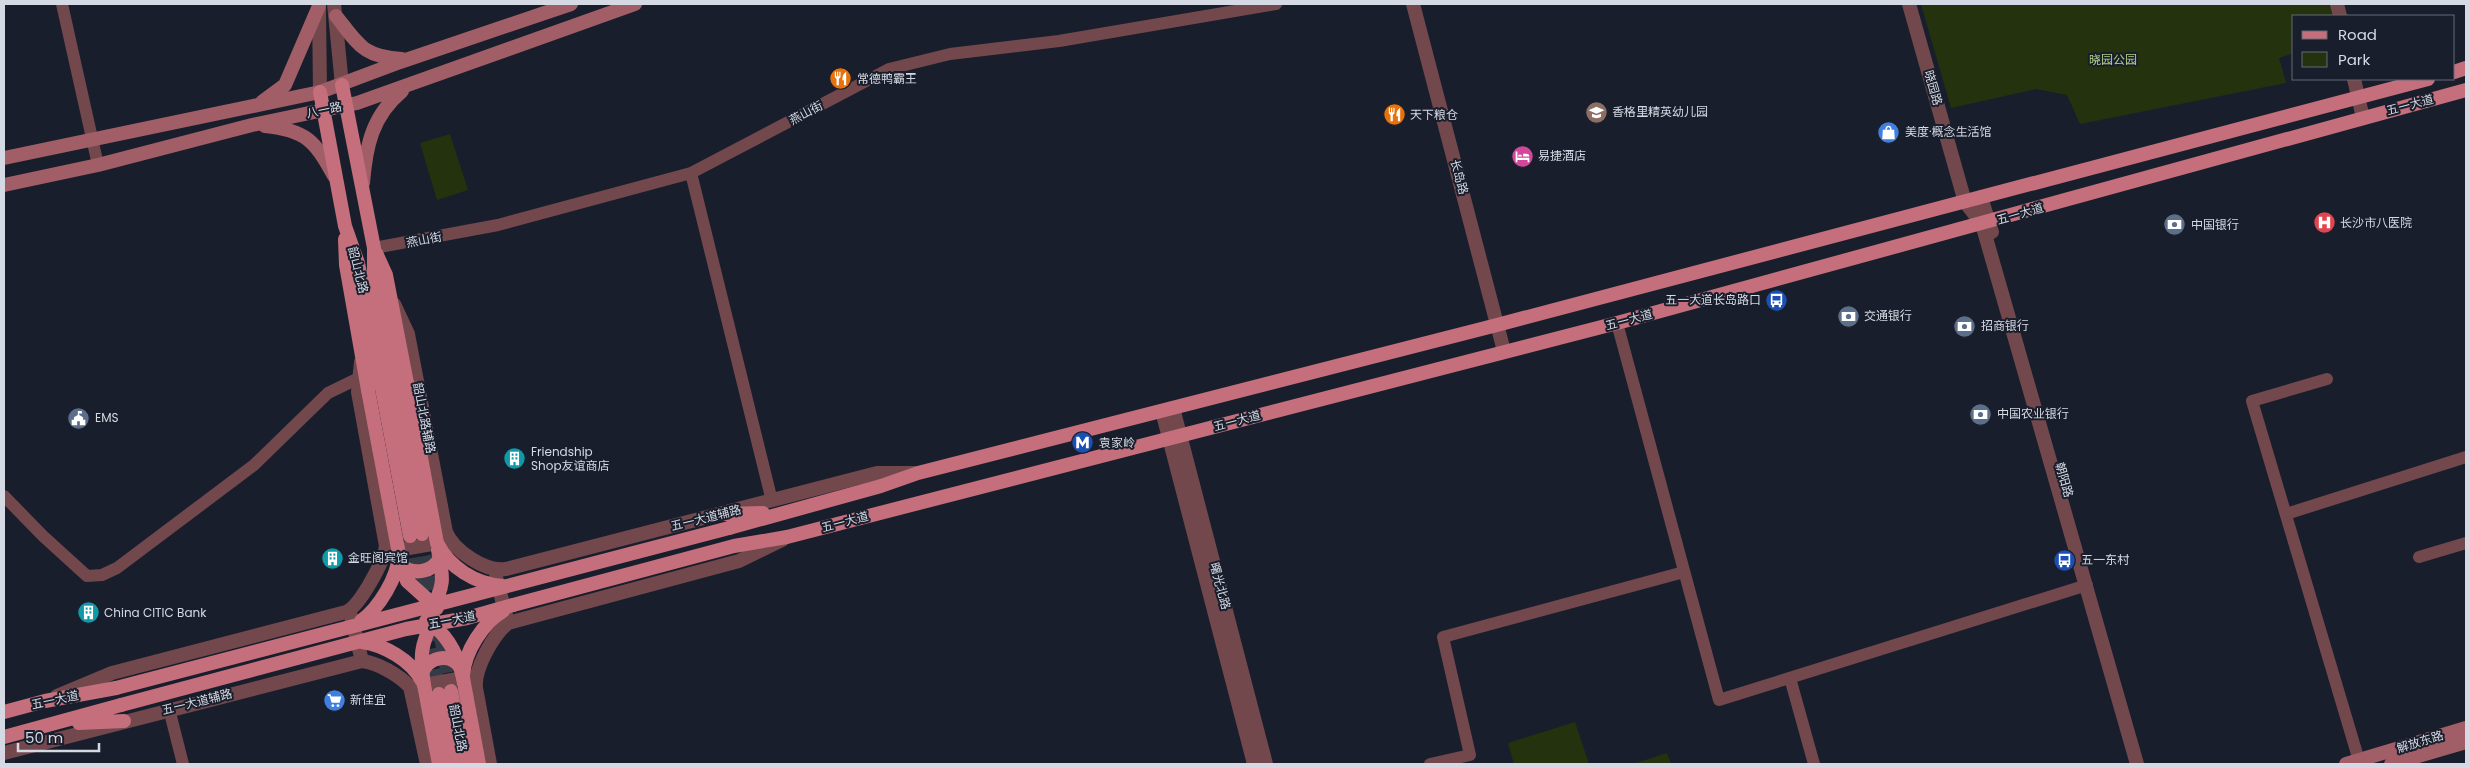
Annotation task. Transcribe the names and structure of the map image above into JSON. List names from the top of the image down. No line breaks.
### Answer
{"streets":{"main road":["五一大道","八一路","韶山北路","解放东路"],"street":["晓园路","燕山街","长岛路","韶山北路辅路","朝阳路","五一大道辅路","曙光北路"]},"crossings":[["晓园路","五一大道"],["晓园路","朝阳路"],["五一大道","长岛路"],["五一大道","朝阳路"],["五一大道","曙光北路"],["八一路","韶山北路"],["燕山街","韶山北路"]],"parks":["晓园公园"],"places":{"restaurant":["常德鸭霸王","天下粮仓"],"school or university":["香格里精英幼儿园"],"shop":["美度·概念生活馆"],"hotel":["易捷酒店"],"hospital":["长沙市八医院"],"bank":["中国银行","交通银行","招商银行","中国农业银行"],"bus stop":["五一大道长岛路口","五一东村"],"public building":["EMS"],"metro station":["袁家岭"],"building":["Friendship Shop友谊商店","金旺阁宾馆","China CITIC Bank"],"supermarket":["新佳宜"]},"legend":["Road","Park"],"scale_bar":"50 m"}
